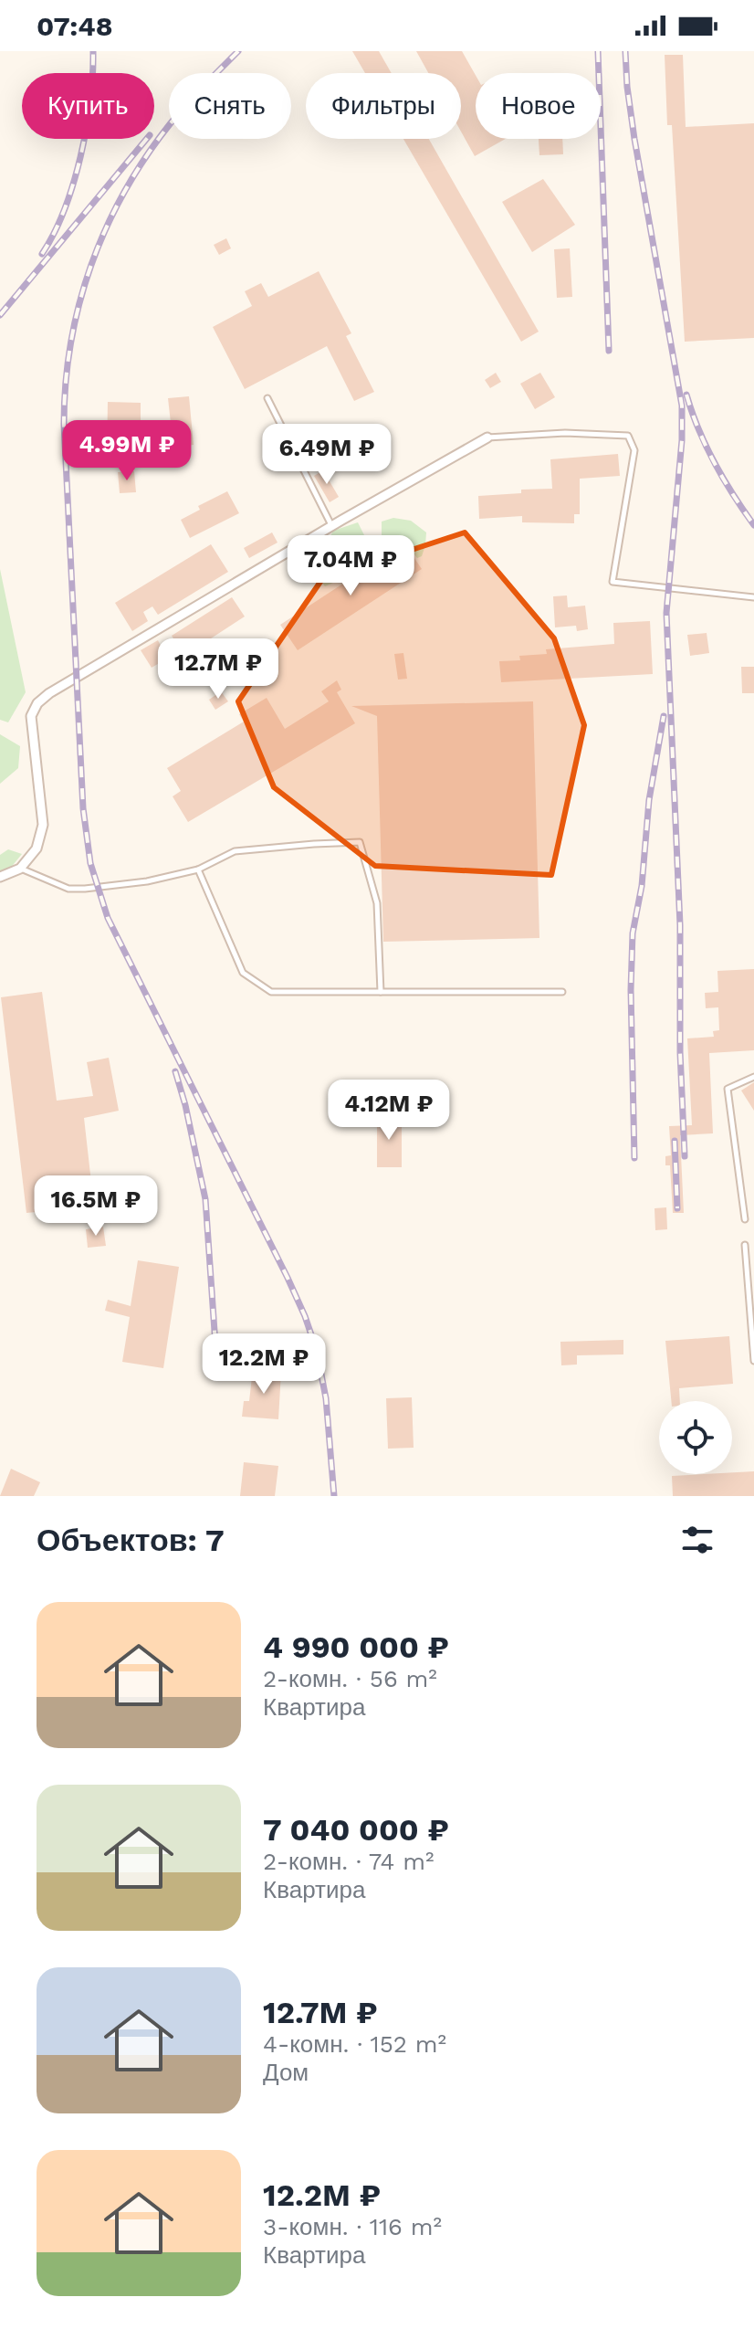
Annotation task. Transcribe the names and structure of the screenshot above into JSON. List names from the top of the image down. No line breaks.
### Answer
{"page":{"status":"07:48","chip":["Купить","Снять","Фильтры","Новое"],"price":["4.99M ₽","6.49M ₽","7.04M ₽","12.7M ₽","4.12M ₽","16.5M ₽","12.2M ₽"],"heading":"Объектов: 7","list":[{"name":"4 990 000 ₽","note":"2-комн. · 56 m² · Квартира"},{"name":"7 040 000 ₽","note":"2-комн. · 74 m² · Квартира"},{"name":"12.7M ₽","note":"4-комн. · 152 m² · Дом"},{"name":"12.2M ₽","note":"3-комн. · 116 m² · Квартира"}]}}
